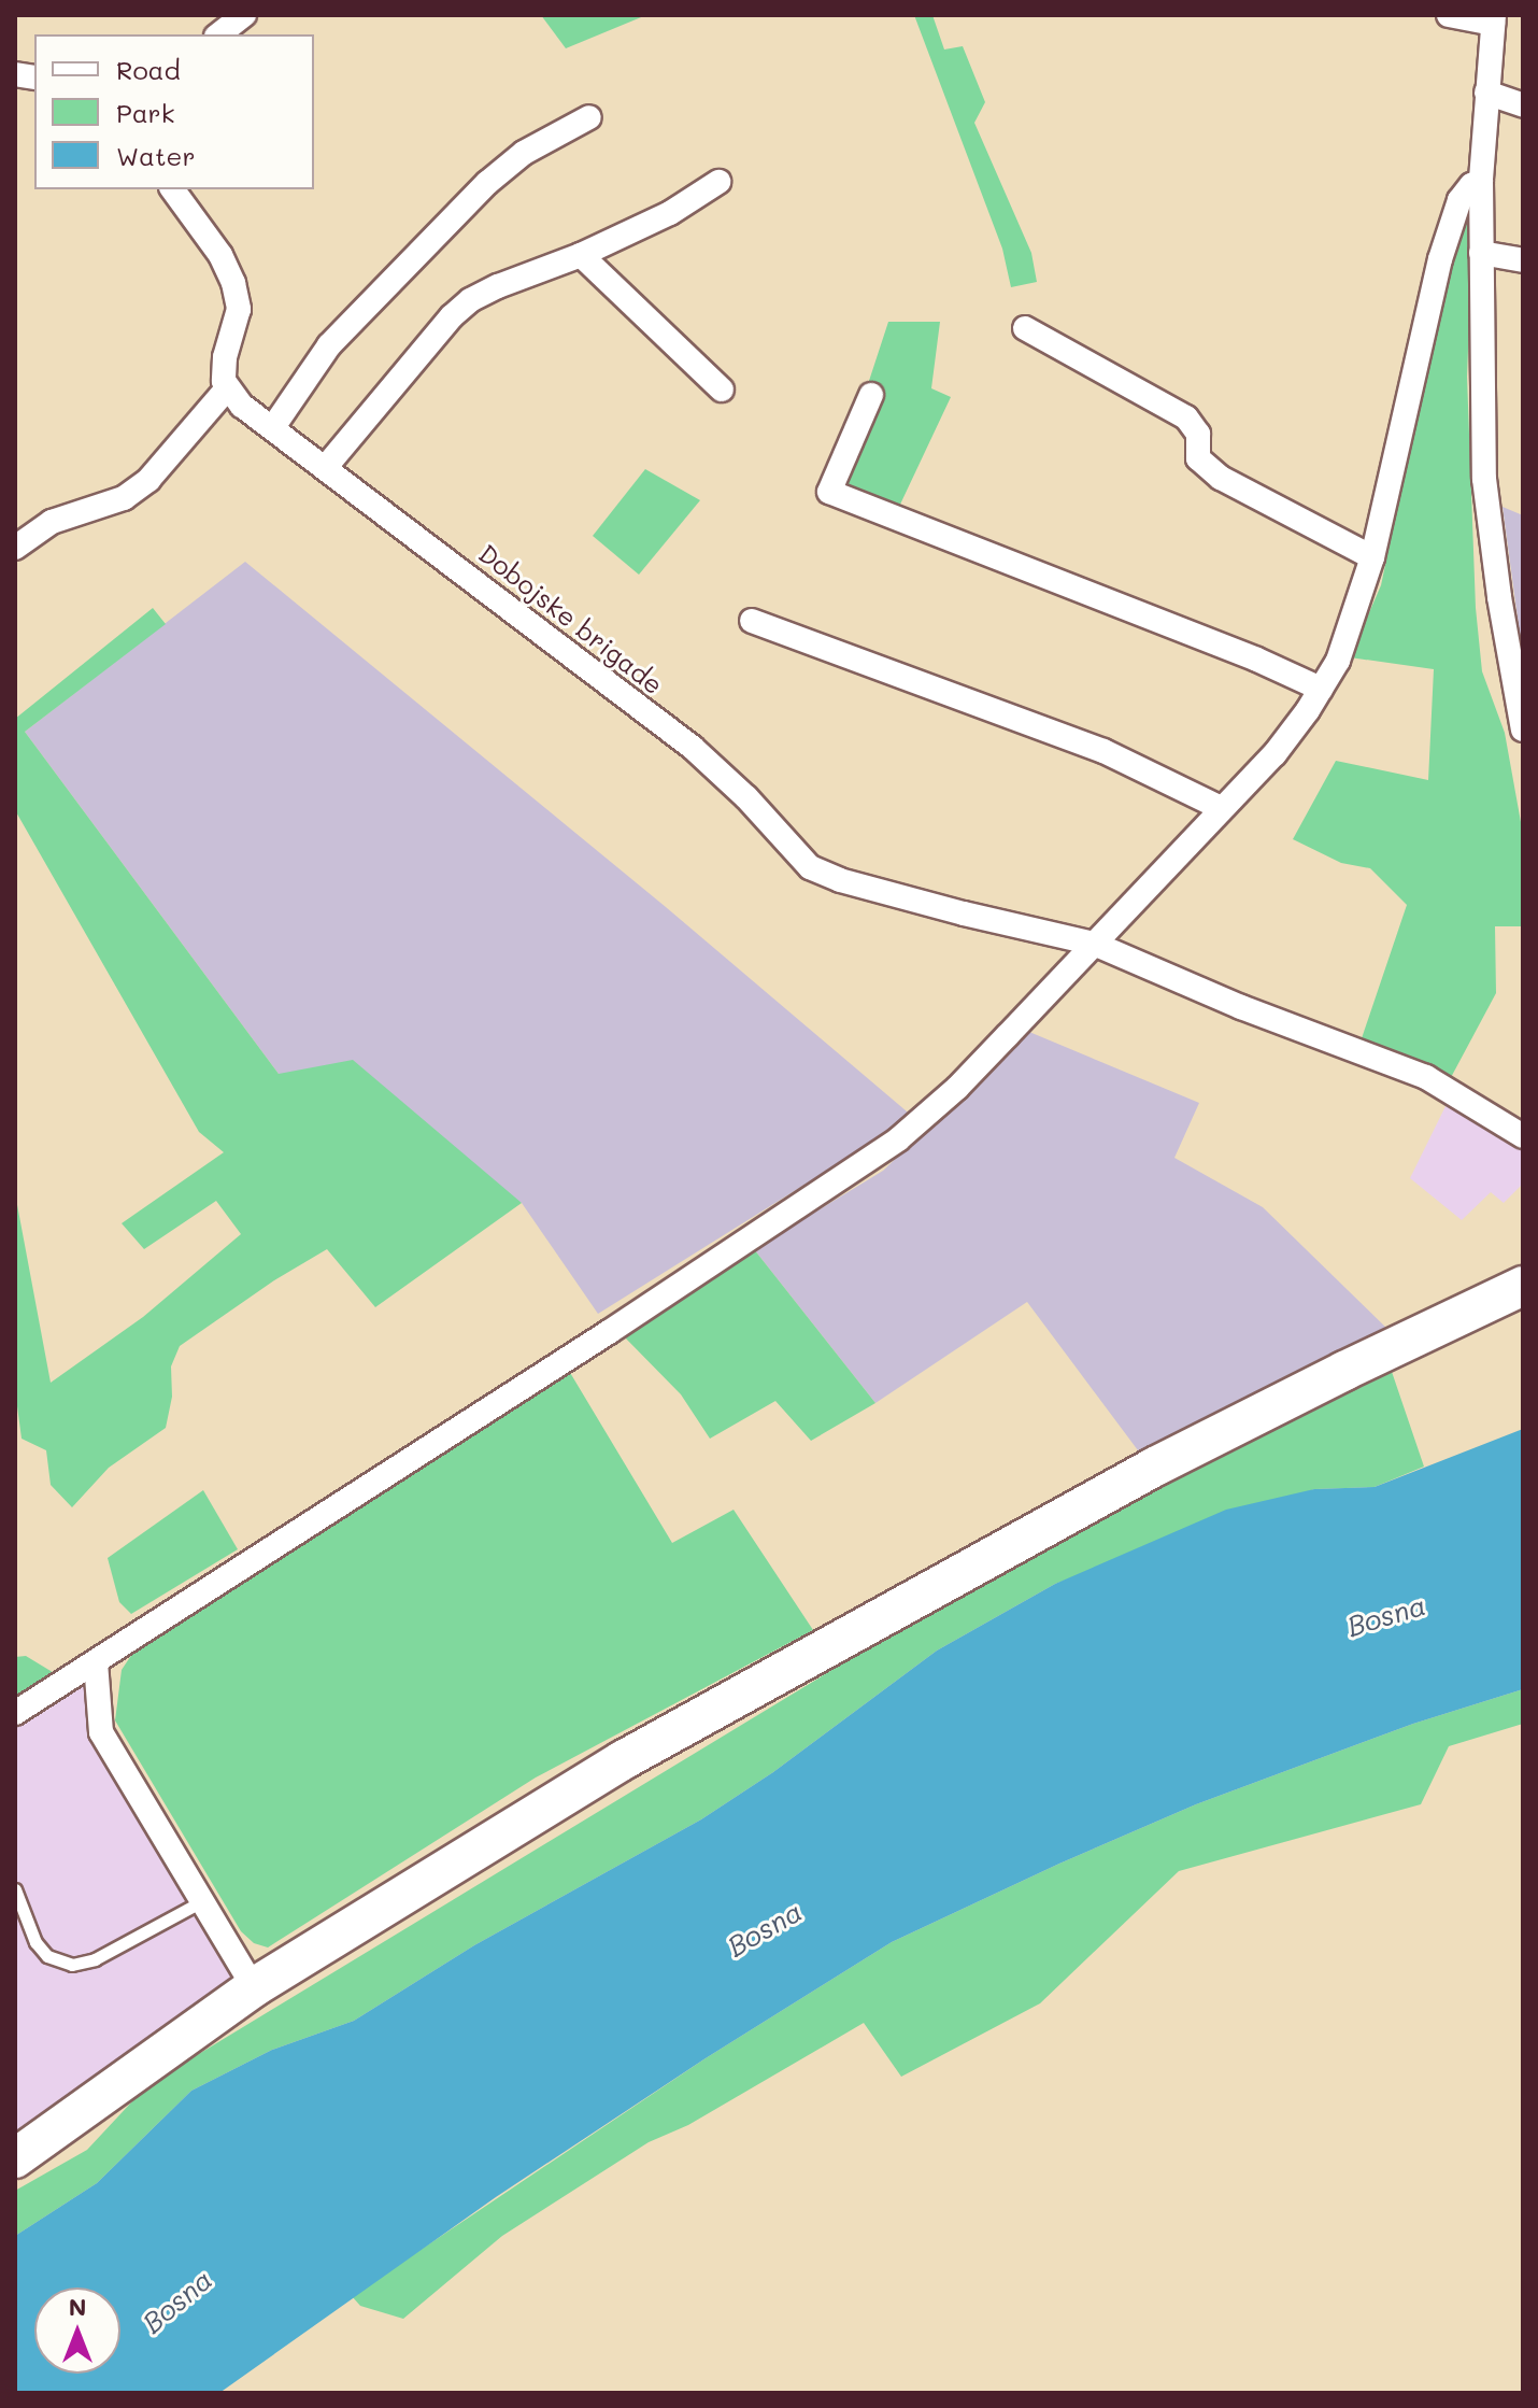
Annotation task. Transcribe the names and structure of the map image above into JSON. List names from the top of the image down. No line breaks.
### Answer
{"streets":{"street":["Dobojske brigade"]},"water":["Bosna"],"legend":["Road","Park","Water"],"north":"top"}
